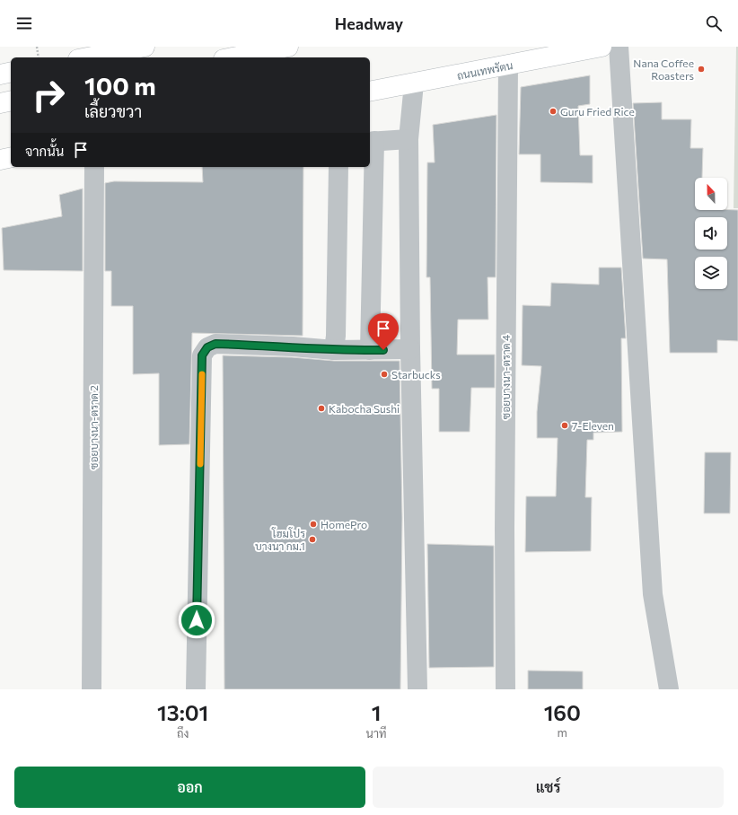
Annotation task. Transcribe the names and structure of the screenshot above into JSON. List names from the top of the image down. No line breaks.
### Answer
{"streets":{"main road":["ถนนเทพรัตน"],"street":["ซอยบางนา-ตราด 4","ซอยบางนา-ตราด 2"]},"crossings":[["ถนนเทพรัตน","ซอยบางนา-ตราด 4"]],"places":["Nana Coffee Roasters","Guru Fried Rice","Starbucks","Kabocha Sushi","7-Eleven","HomePro","โฮมโปร บางนา กม.1"],"north":"top","page":{"header":"Headway","turn":["100 m","เลี้ยวขวา"],"then":"จากนั้น","eta":["13:01","ถึง","1","นาที","160","m"],"buttons":["ออก","แชร์"]}}
